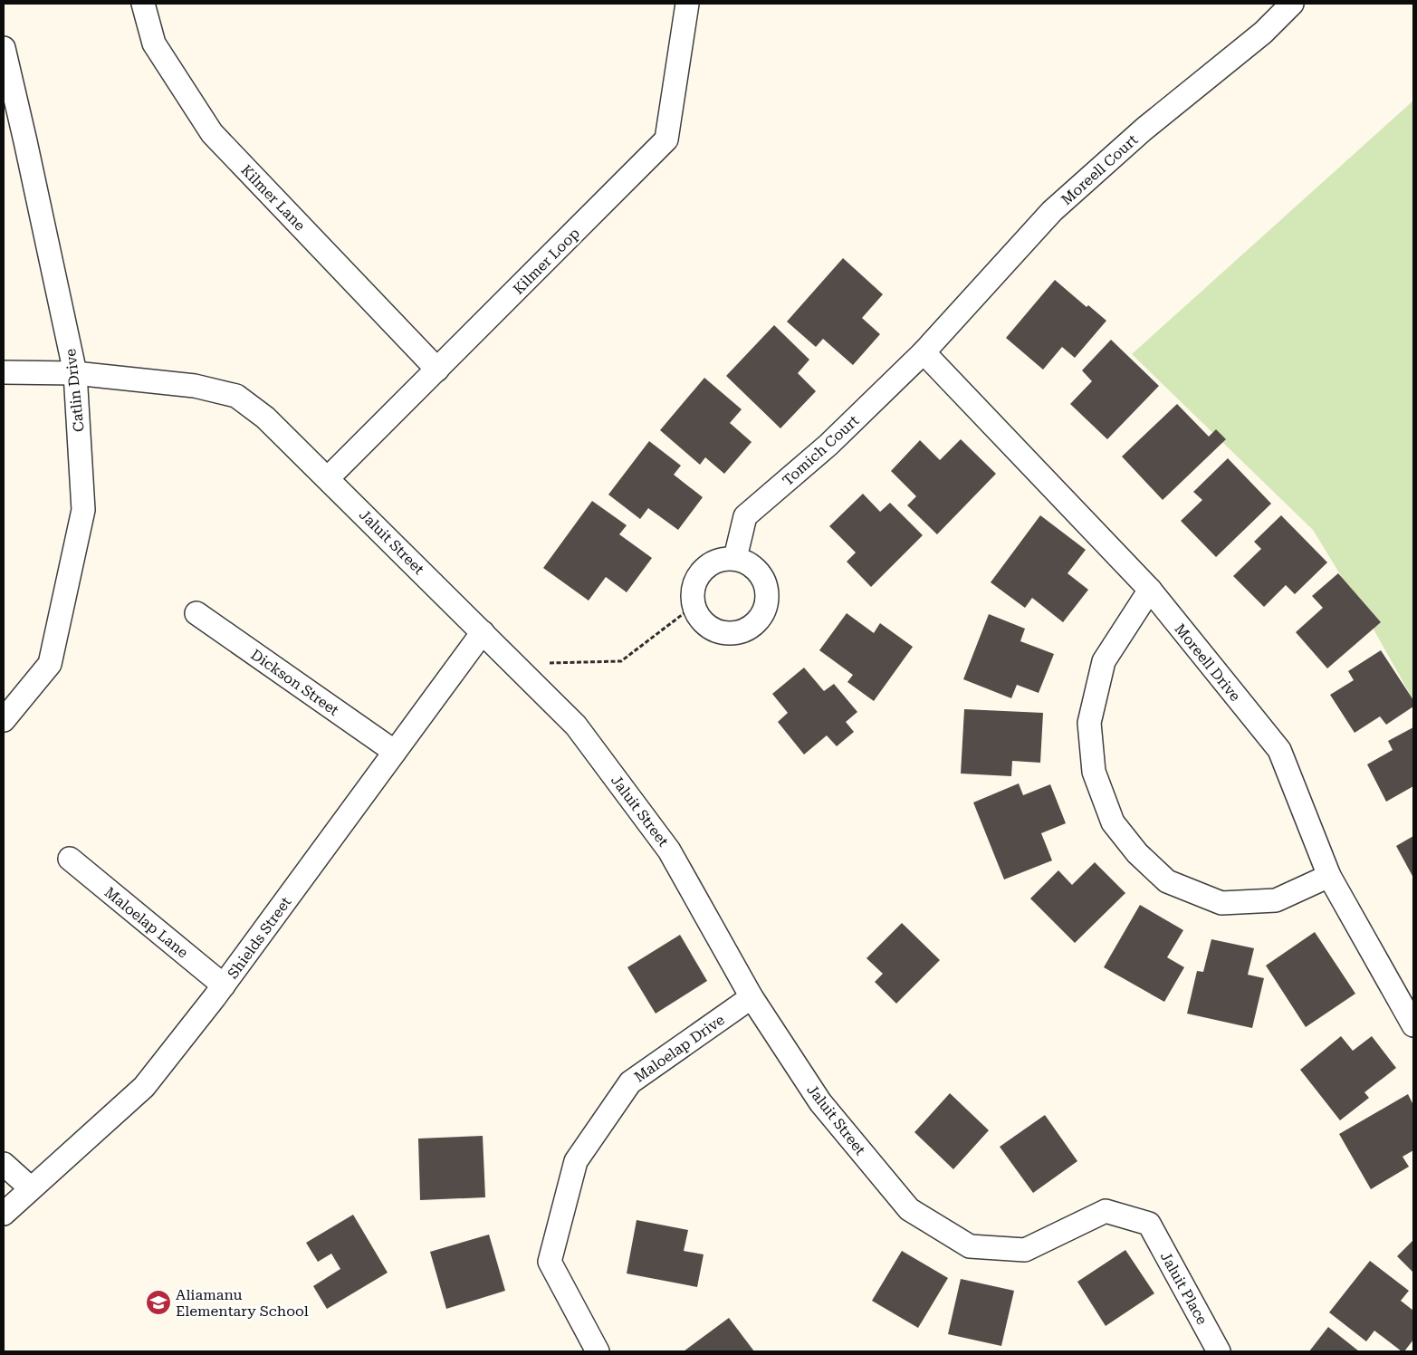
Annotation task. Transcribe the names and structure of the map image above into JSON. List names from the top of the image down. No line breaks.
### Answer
{"streets":{"street":["Moreell Court","Kilmer Lane","Kilmer Loop","Catlin Drive","Tomich Court","Jaluit Street","Moreell Drive","Dickson Street","Maloelap Lane","Shields Street","Maloelap Drive","Jaluit Place"]},"crossings":[["Moreell Court","Tomich Court"],["Moreell Court","Moreell Drive"],["Kilmer Lane","Kilmer Loop"],["Kilmer Loop","Jaluit Street"],["Catlin Drive","Jaluit Street"],["Tomich Court","Moreell Drive"],["Jaluit Street","Shields Street"],["Jaluit Street","Maloelap Drive"],["Jaluit Street","Jaluit Place"],["Dickson Street","Shields Street"],["Maloelap Lane","Shields Street"]],"places":{"school or university":["Aliamanu Elementary School"]}}
